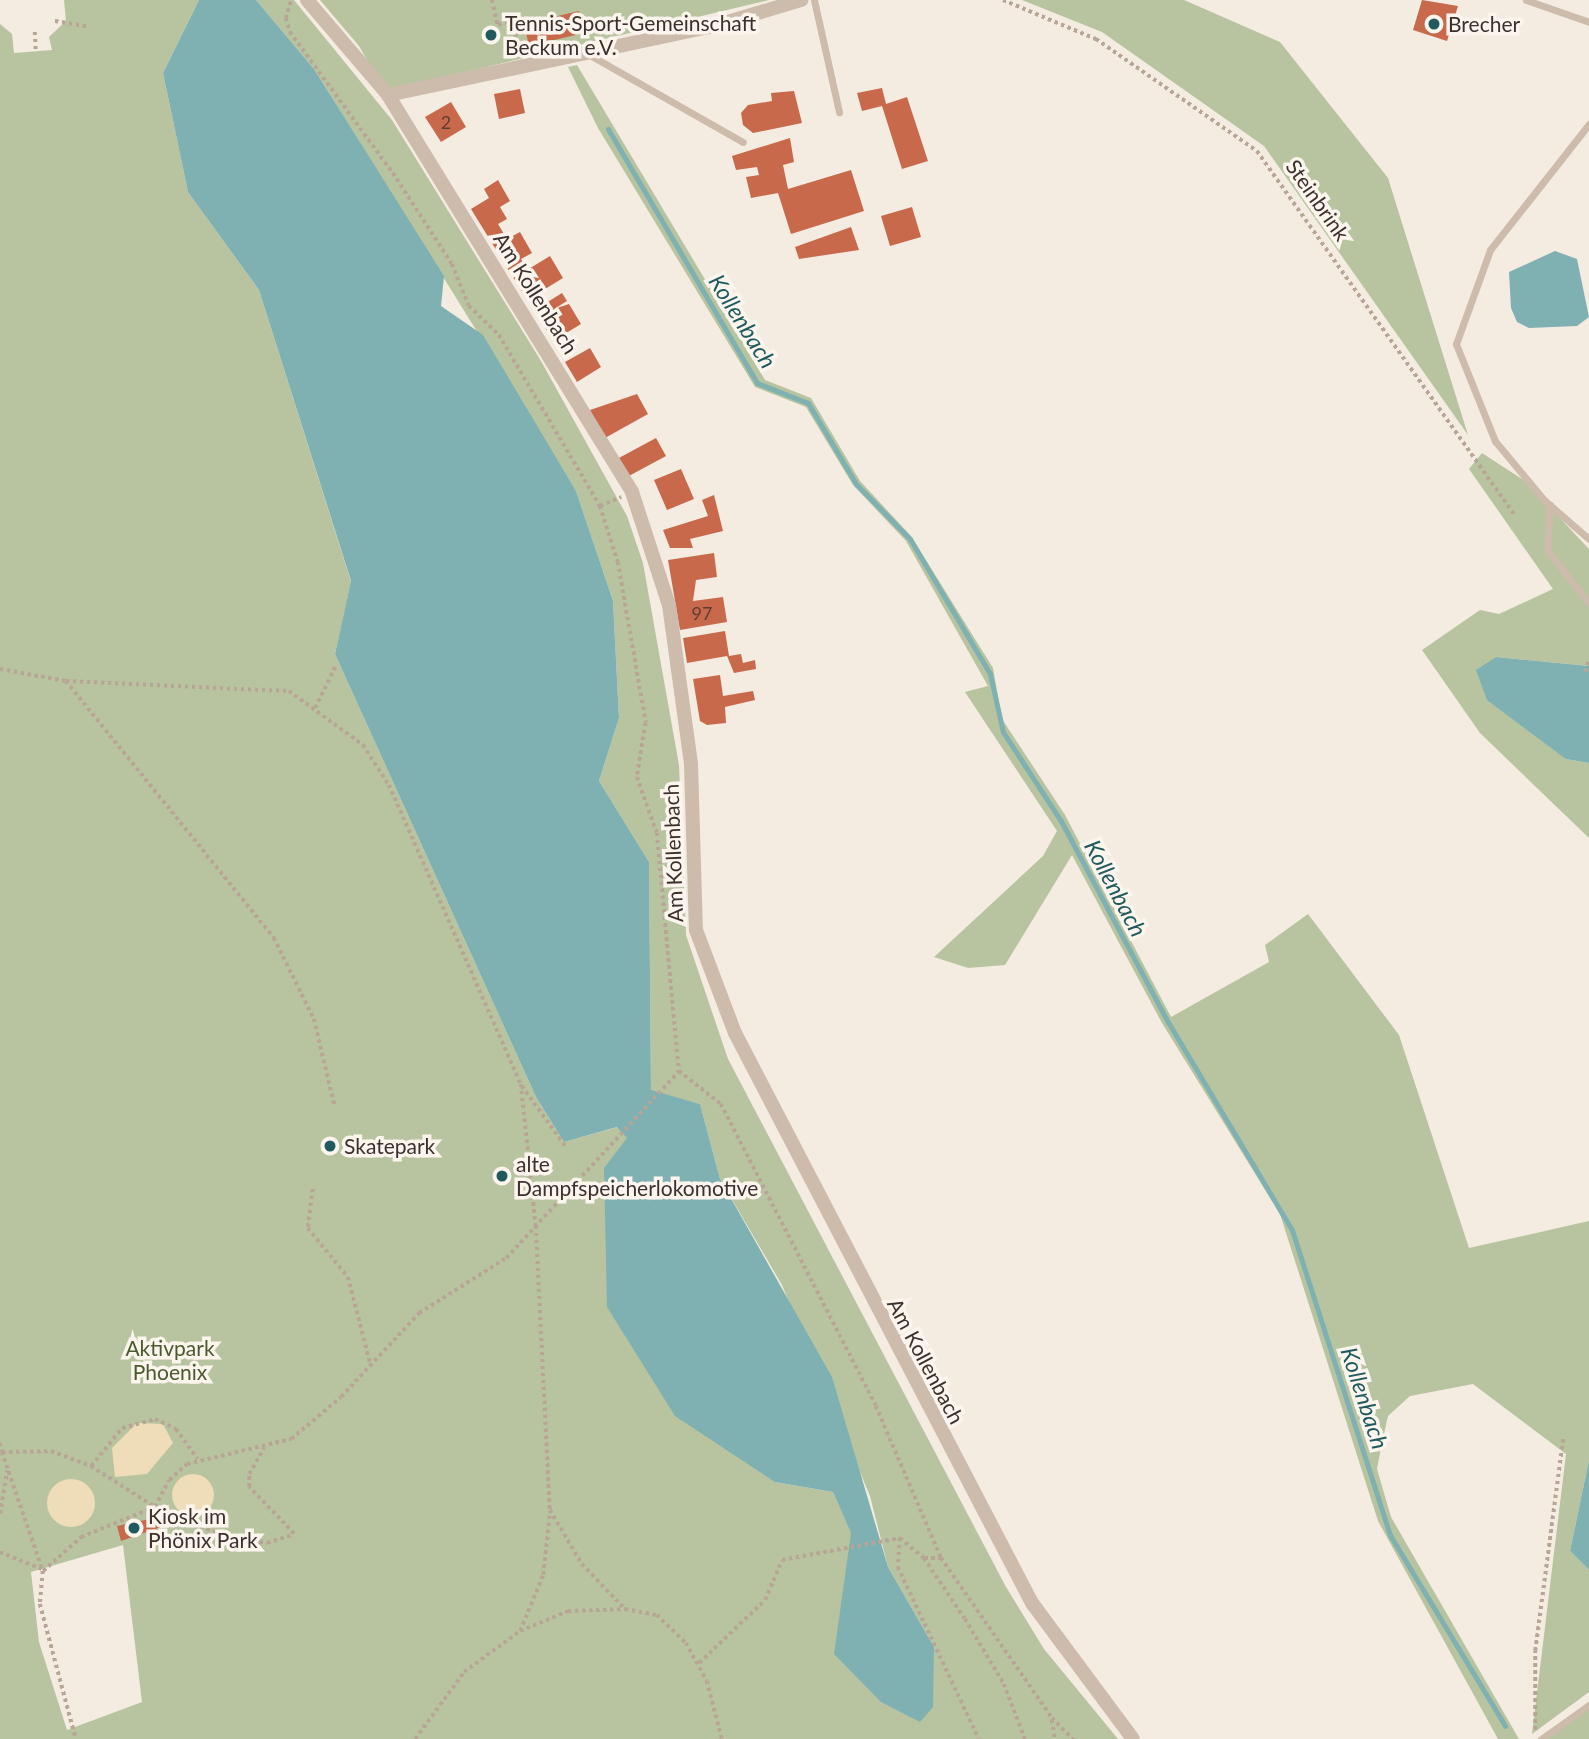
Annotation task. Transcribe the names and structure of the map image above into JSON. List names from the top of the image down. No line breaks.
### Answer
{"streets":{"street":["Am Kollenbach"],"path":["Steinbrink"]},"water":["Kollenbach"],"parks":["Aktivpark Phoenix"],"places":["Brecher","Tennis-Sport-Gemeinschaft Beckum e.V.","Skatepark","alte Dampfspeicherlokomotive","Kiosk im Phönix Park"],"house_numbers":["2","97"]}
